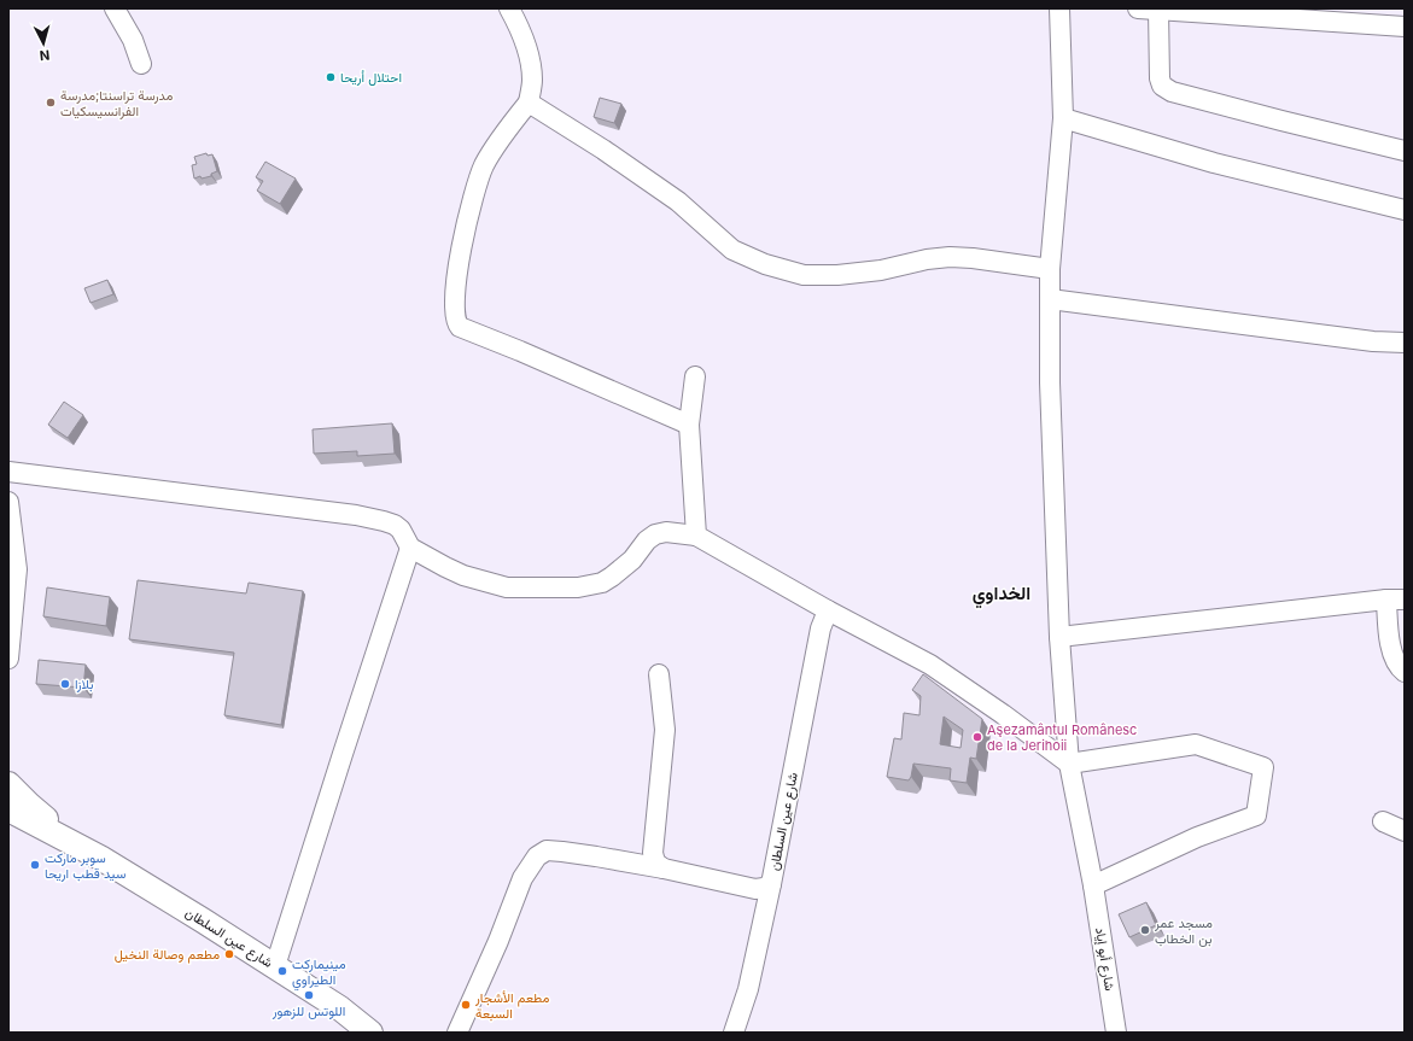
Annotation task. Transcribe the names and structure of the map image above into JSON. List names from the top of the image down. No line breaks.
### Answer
{"streets":{"main road":["شارع عين السلطان"],"street":["شارع أبو إياد"]},"districts":["الخداوي"],"places":["احتلال أريحا","مدرسة تراسنتا;مدرسة الفرانسيسكيات","بلازا","Aşezamântul Românesc de la Jerihoii","سوبر ماركت سيد قطب اريحا","مسجد عمر بن الخطاب","مطعم وصالة النخيل","مينيماركت الطيراوي","اللوتس للزهور","مطعم الأشجار السبعة"],"north":"bottom"}
